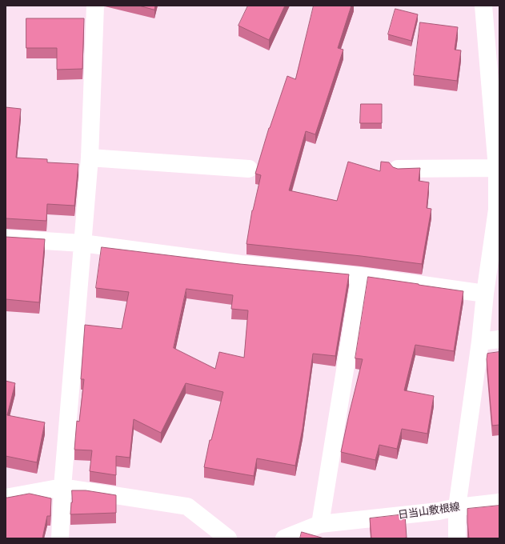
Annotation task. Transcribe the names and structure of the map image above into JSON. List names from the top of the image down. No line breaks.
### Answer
{"streets":{"street":["日当山敷根線"]}}
